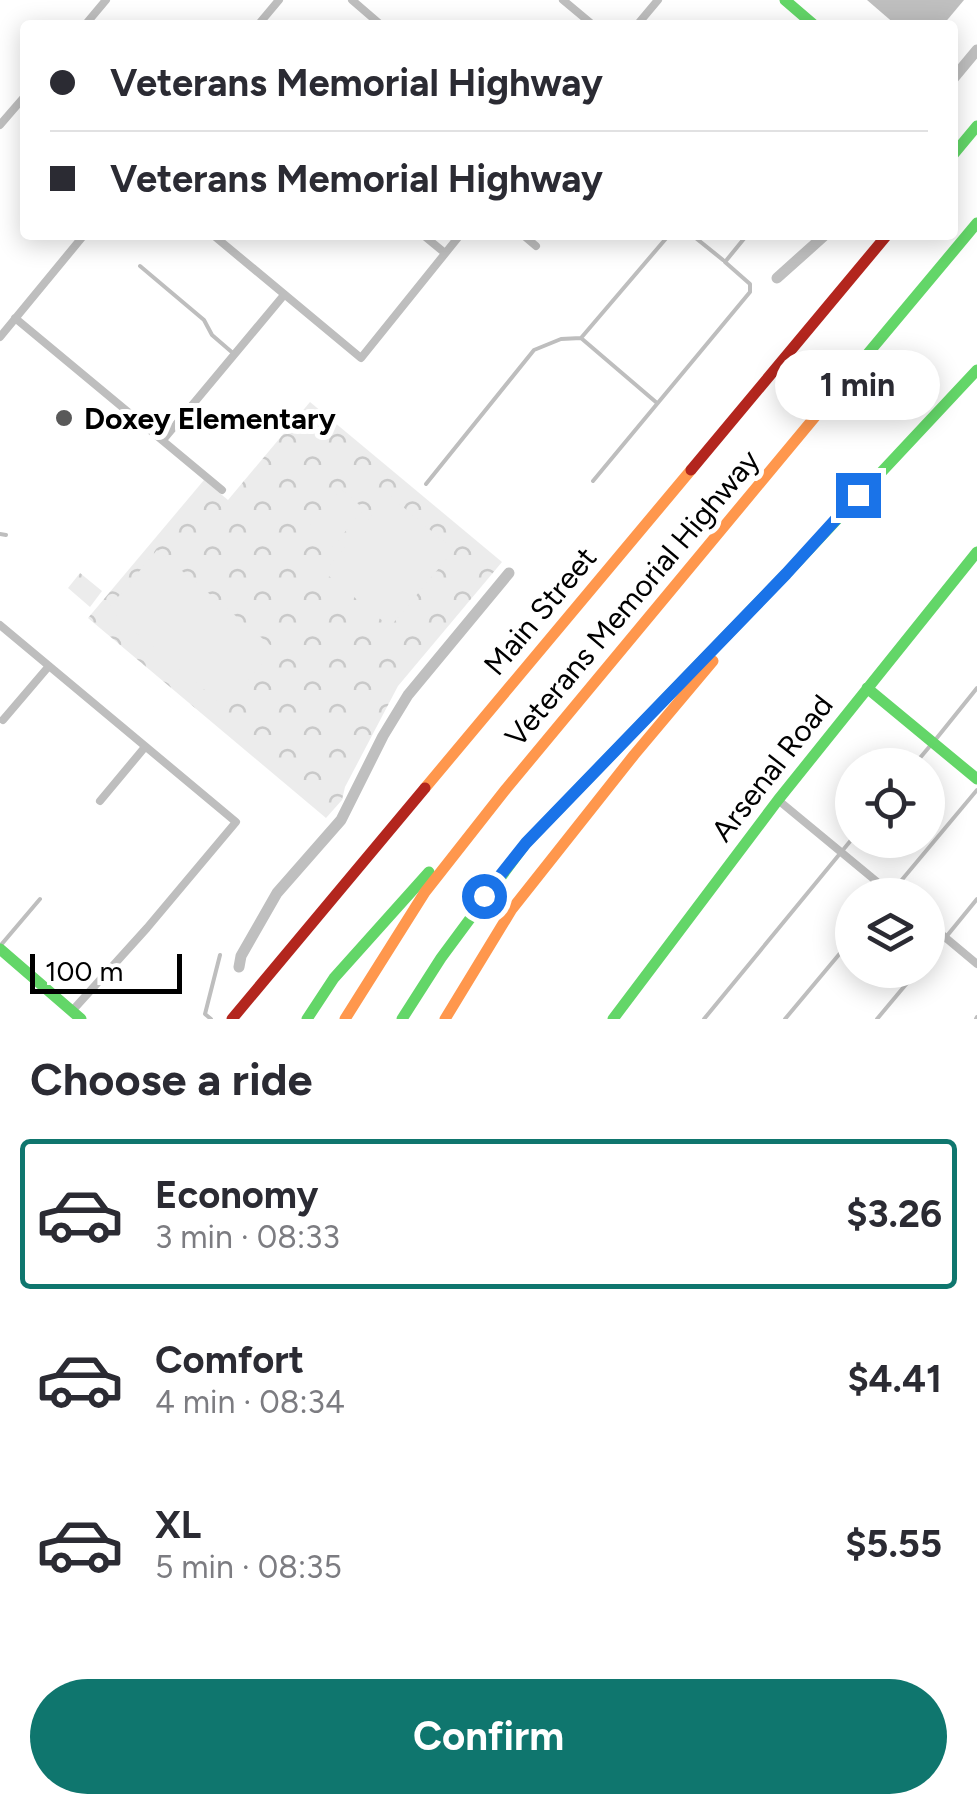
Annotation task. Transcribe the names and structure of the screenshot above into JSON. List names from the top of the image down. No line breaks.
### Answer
{"streets":{"main road":["Veterans Memorial Highway","Main Street","Arsenal Road"]},"places":["Doxey Elementary"],"scale_bar":"100 m","page":{"banner":["Veterans Memorial Highway","Veterans Memorial Highway"],"bubble":"1 min","scale":"100 m","heading":"Choose a ride","list":[{"name":"Economy","note":"3 min · 08:33","value":"$3.26"},{"name":"Comfort","note":"4 min · 08:34","value":"$4.41"},{"name":"XL","note":"5 min · 08:35","value":"$5.55"}],"buttons":"Confirm"}}
